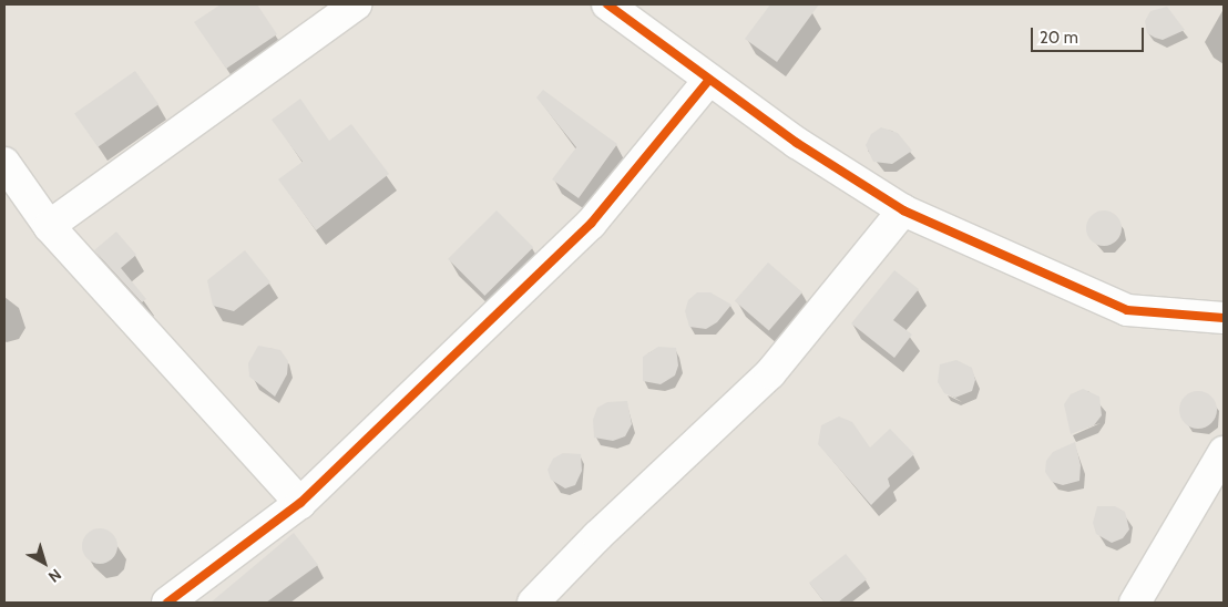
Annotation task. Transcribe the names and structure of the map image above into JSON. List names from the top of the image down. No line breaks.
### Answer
{"scale_bar":"20 m","north":"bottom right"}
